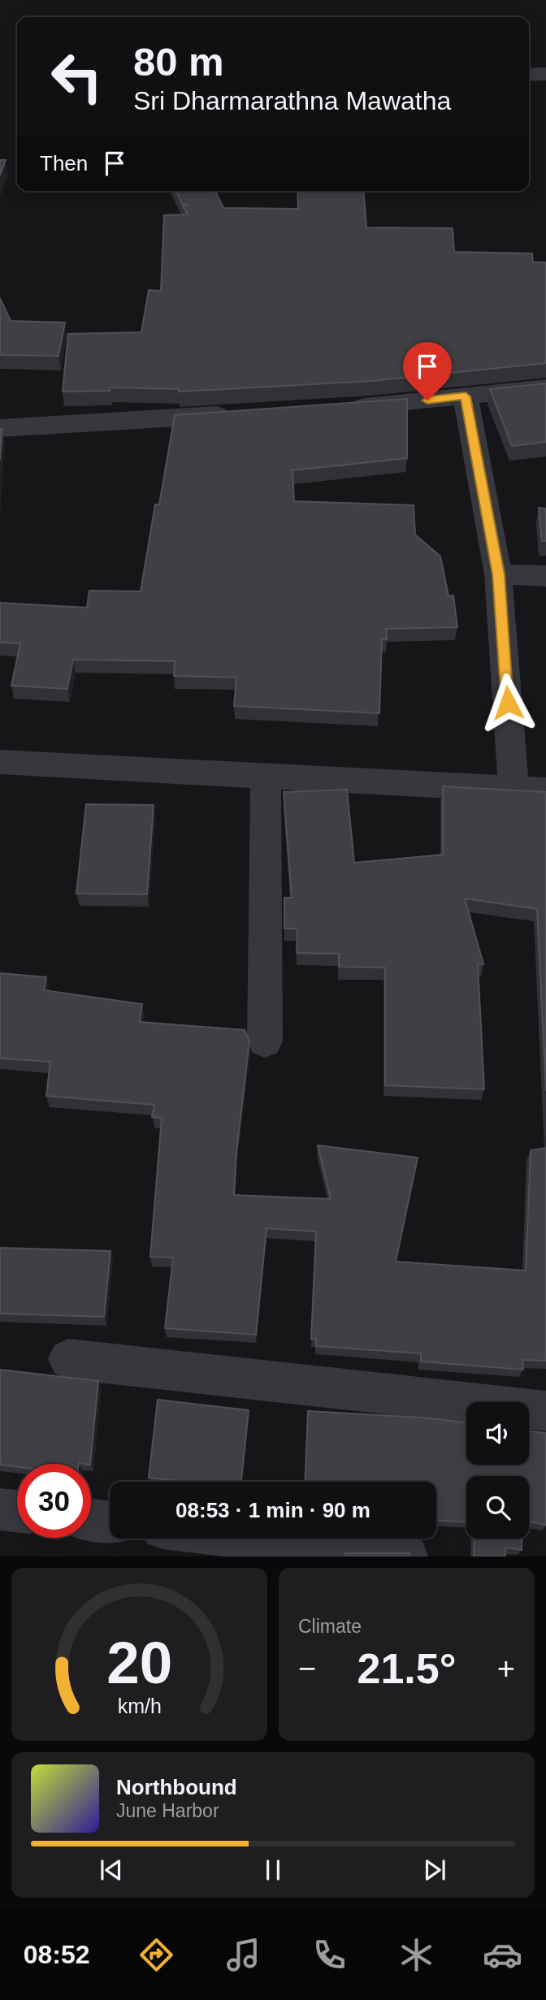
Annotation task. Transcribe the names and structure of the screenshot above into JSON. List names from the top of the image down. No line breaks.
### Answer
{"page":{"turn":["80 m","Sri Dharmarathna Mawatha"],"then":"Then","limit":"30","trip":"08:53 · 1 min · 90 m","tile":"Climate","heat":["−","21.5°","+"],"song":["Northbound","June Harbor"],"tabs":"08:52","gauge":["20","km/h"]}}
